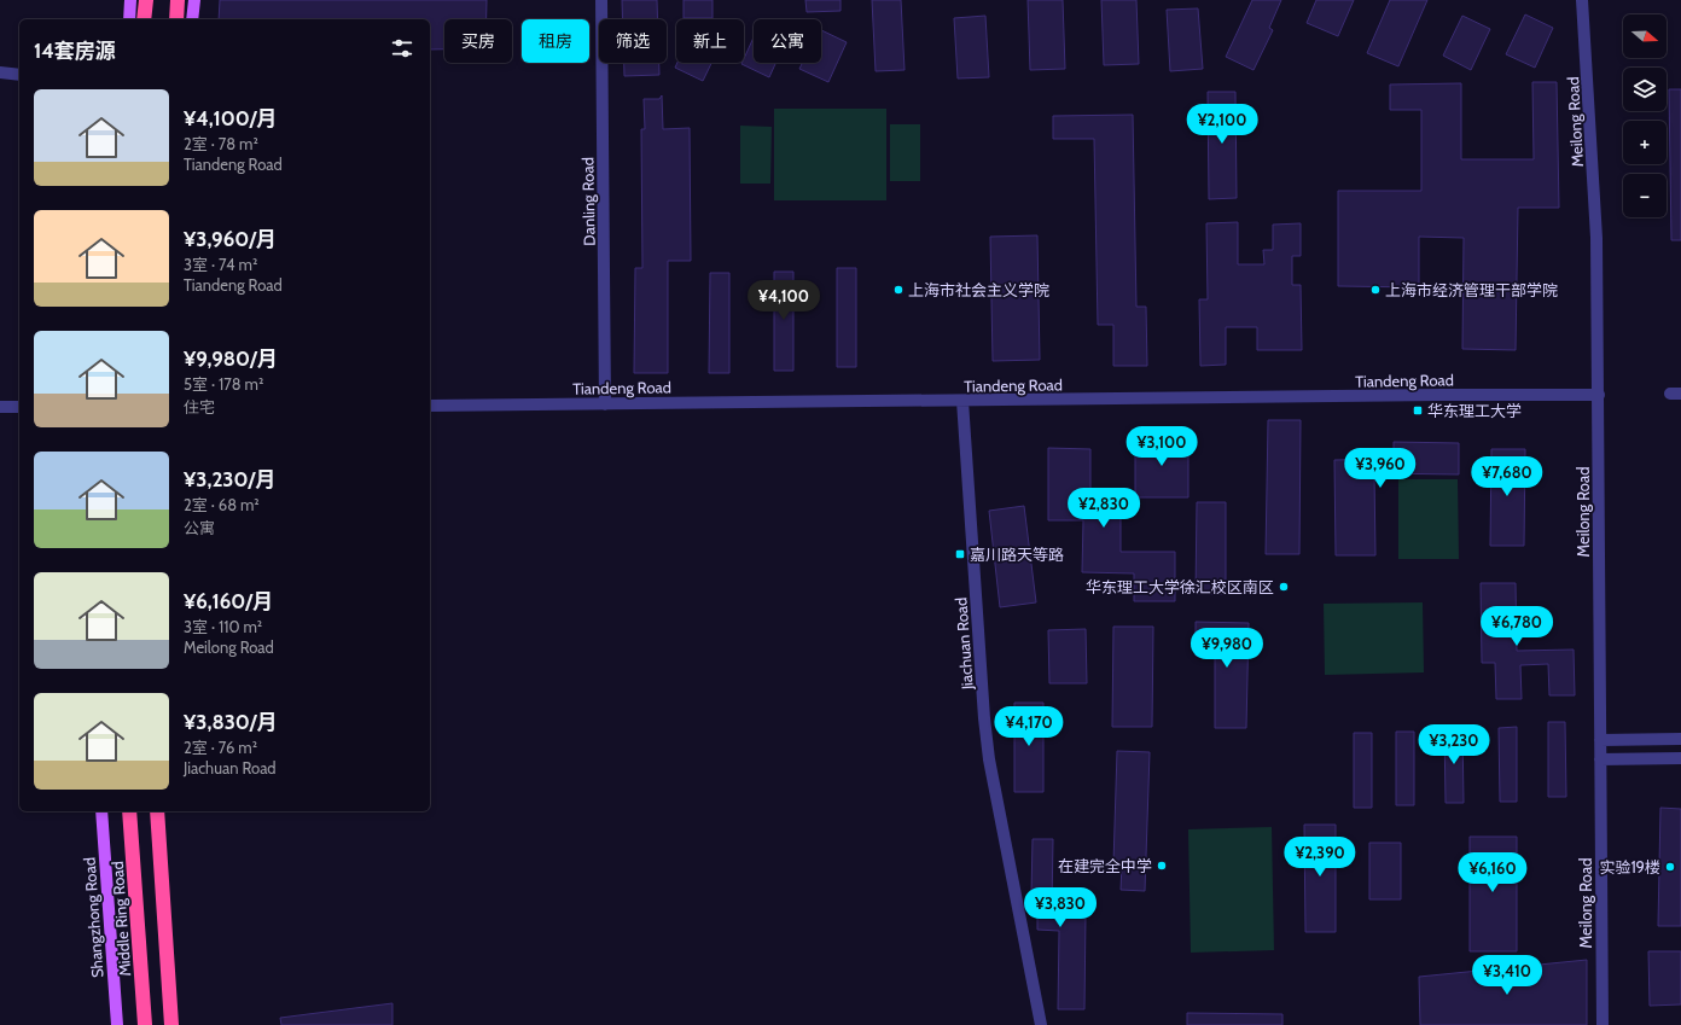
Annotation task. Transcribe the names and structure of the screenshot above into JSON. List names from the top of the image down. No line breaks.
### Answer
{"streets":{"highway":["Middle Ring Road"],"main road":["Shangzhong Road"],"street":["Meilong Road","Danling Road","Tiandeng Road","Jiachuan Road"]},"crossings":[["Meilong Road","Tiandeng Road"],["Danling Road","Tiandeng Road"],["Tiandeng Road","Jiachuan Road"]],"places":{"other":["上海市社会主义学院","上海市经济管理干部学院","华东理工大学徐汇校区南区","在建完全中学","实验19楼"],"transit":["华东理工大学","嘉川路天等路"]},"north":"right","page":{"map_buttons":["+","−"],"chip":["买房","租房","筛选","新上","公寓"],"heading":"14套房源","list":[{"name":"¥4,100/月","note":"2室 · 78 m² · Tiandeng Road"},{"name":"¥3,960/月","note":"3室 · 74 m² · Tiandeng Road"},{"name":"¥9,980/月","note":"5室 · 178 m² · 住宅"},{"name":"¥3,230/月","note":"2室 · 68 m² · 公寓"},{"name":"¥6,160/月","note":"3室 · 110 m² · Meilong Road"},{"name":"¥3,830/月","note":"2室 · 76 m² · Jiachuan Road"}],"price":["¥2,100","¥4,100","¥3,100","¥3,960","¥7,680","¥2,830","¥6,780","¥9,980","¥4,170","¥3,230","¥2,390","¥6,160","¥3,830","¥3,410"]}}
